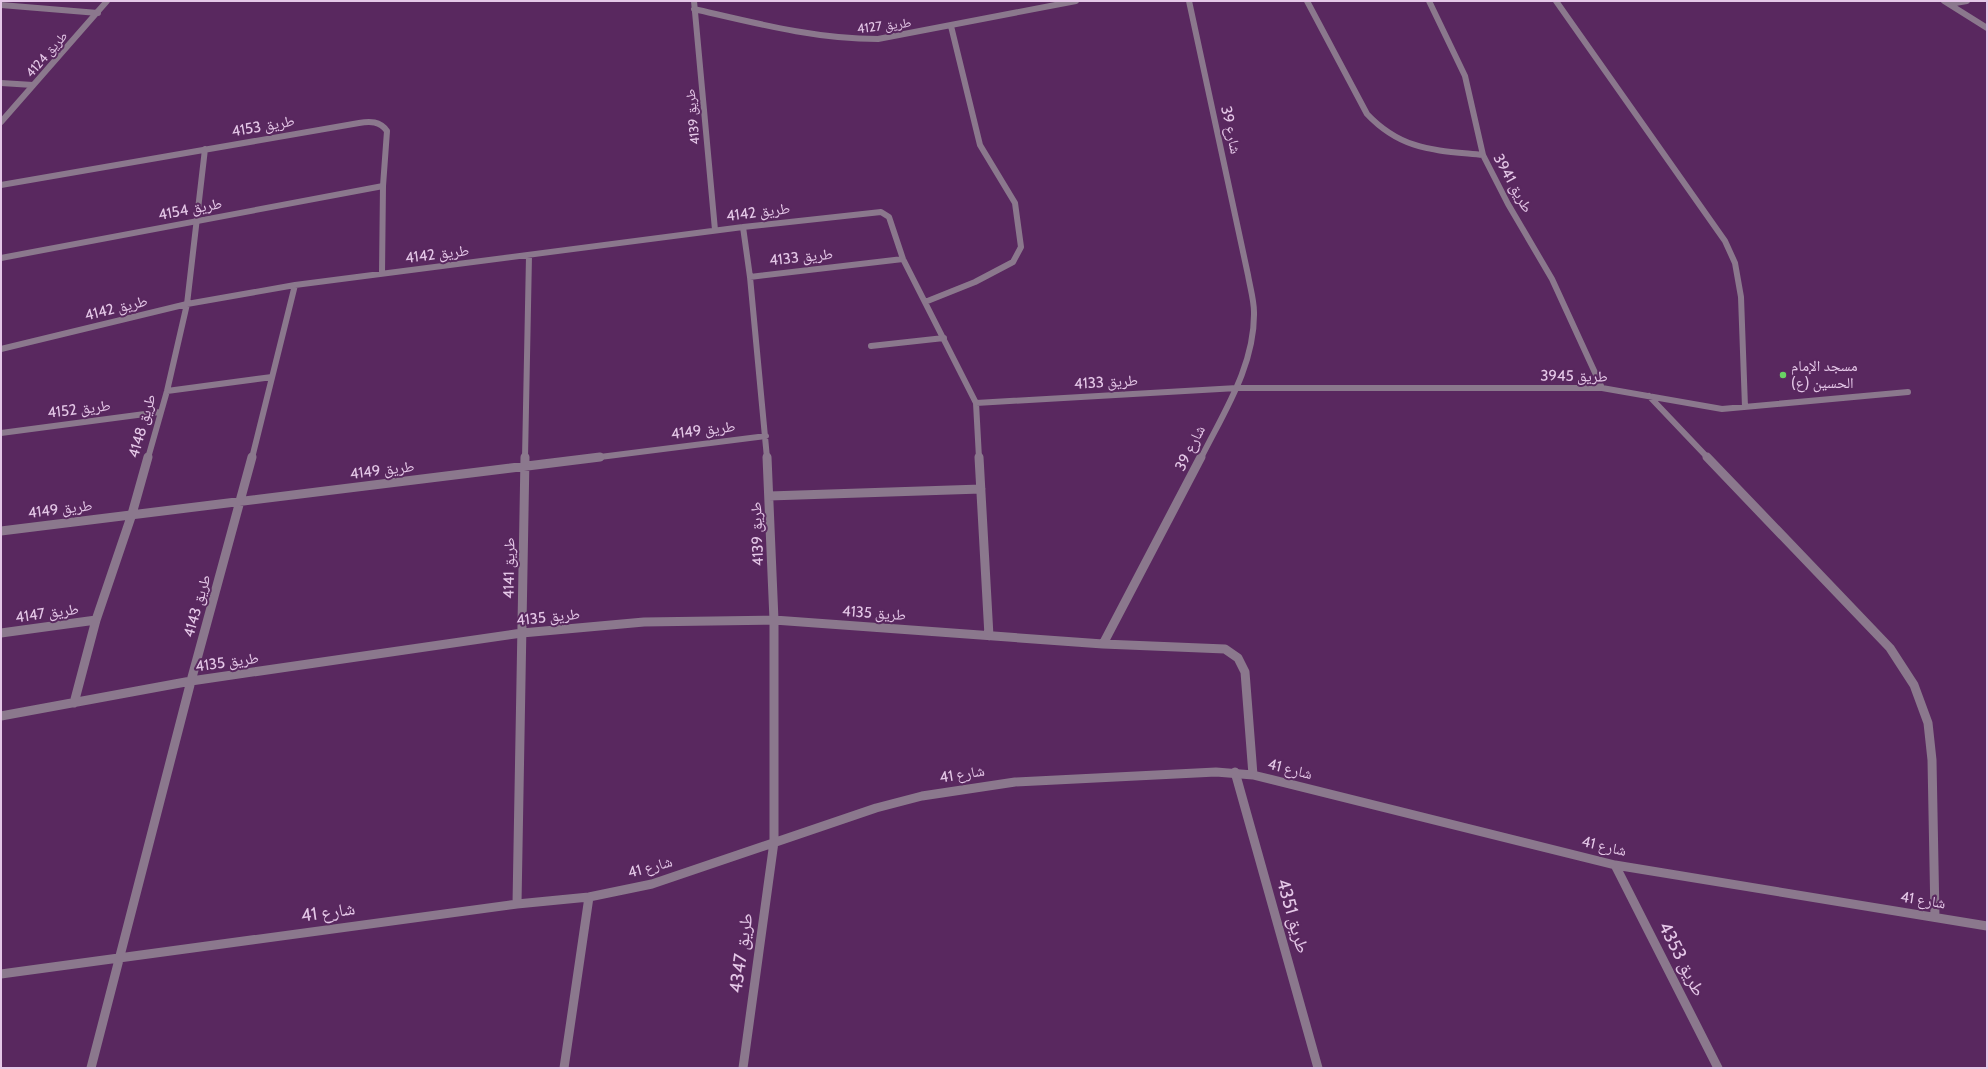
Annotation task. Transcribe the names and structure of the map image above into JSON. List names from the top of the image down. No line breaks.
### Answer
{"streets":{"street":["طريق 4127","طريق 4124","طريق 4139","طريق 4153","شارع 39","طريق 3941","طريق 4154","طريق 4142","طريق 4133","طريق 3945","طريق 4152","طريق 4148","طريق 4149","طريق 4141","طريق 4143","طريق 4147","طريق 4135","شارع 41","طريق 4351","طريق 4347","طريق 4353"]},"crossings":[["طريق 4127","طريق 4139"],["طريق 4139","طريق 4142"],["طريق 4139","طريق 4133"],["طريق 4139","طريق 4149"],["طريق 4139","طريق 4135"],["طريق 4139","شارع 41"],["طريق 4139","طريق 4347"],["طريق 4153","طريق 4154"],["طريق 4153","طريق 4142"],["طريق 4153","طريق 4148"],["شارع 39","طريق 4133"],["شارع 39","طريق 3945"],["شارع 39","طريق 4135"],["طريق 3941","طريق 3945"],["طريق 4154","طريق 4148"],["طريق 4142","طريق 4133"],["طريق 4142","طريق 4148"],["طريق 4142","طريق 4141"],["طريق 4142","طريق 4143"],["طريق 4133","طريق 3945"],["طريق 4152","طريق 4148"],["طريق 4148","طريق 4149"],["طريق 4148","طريق 4147"],["طريق 4148","طريق 4135"],["طريق 4149","طريق 4141"],["طريق 4149","طريق 4143"],["طريق 4141","طريق 4135"],["طريق 4141","شارع 41"],["طريق 4143","طريق 4135"],["طريق 4143","شارع 41"],["شارع 41","طريق 4351"],["شارع 41","طريق 4347"],["شارع 41","طريق 4353"]],"places":["مسجد الإمام الحسين (ع)"]}
